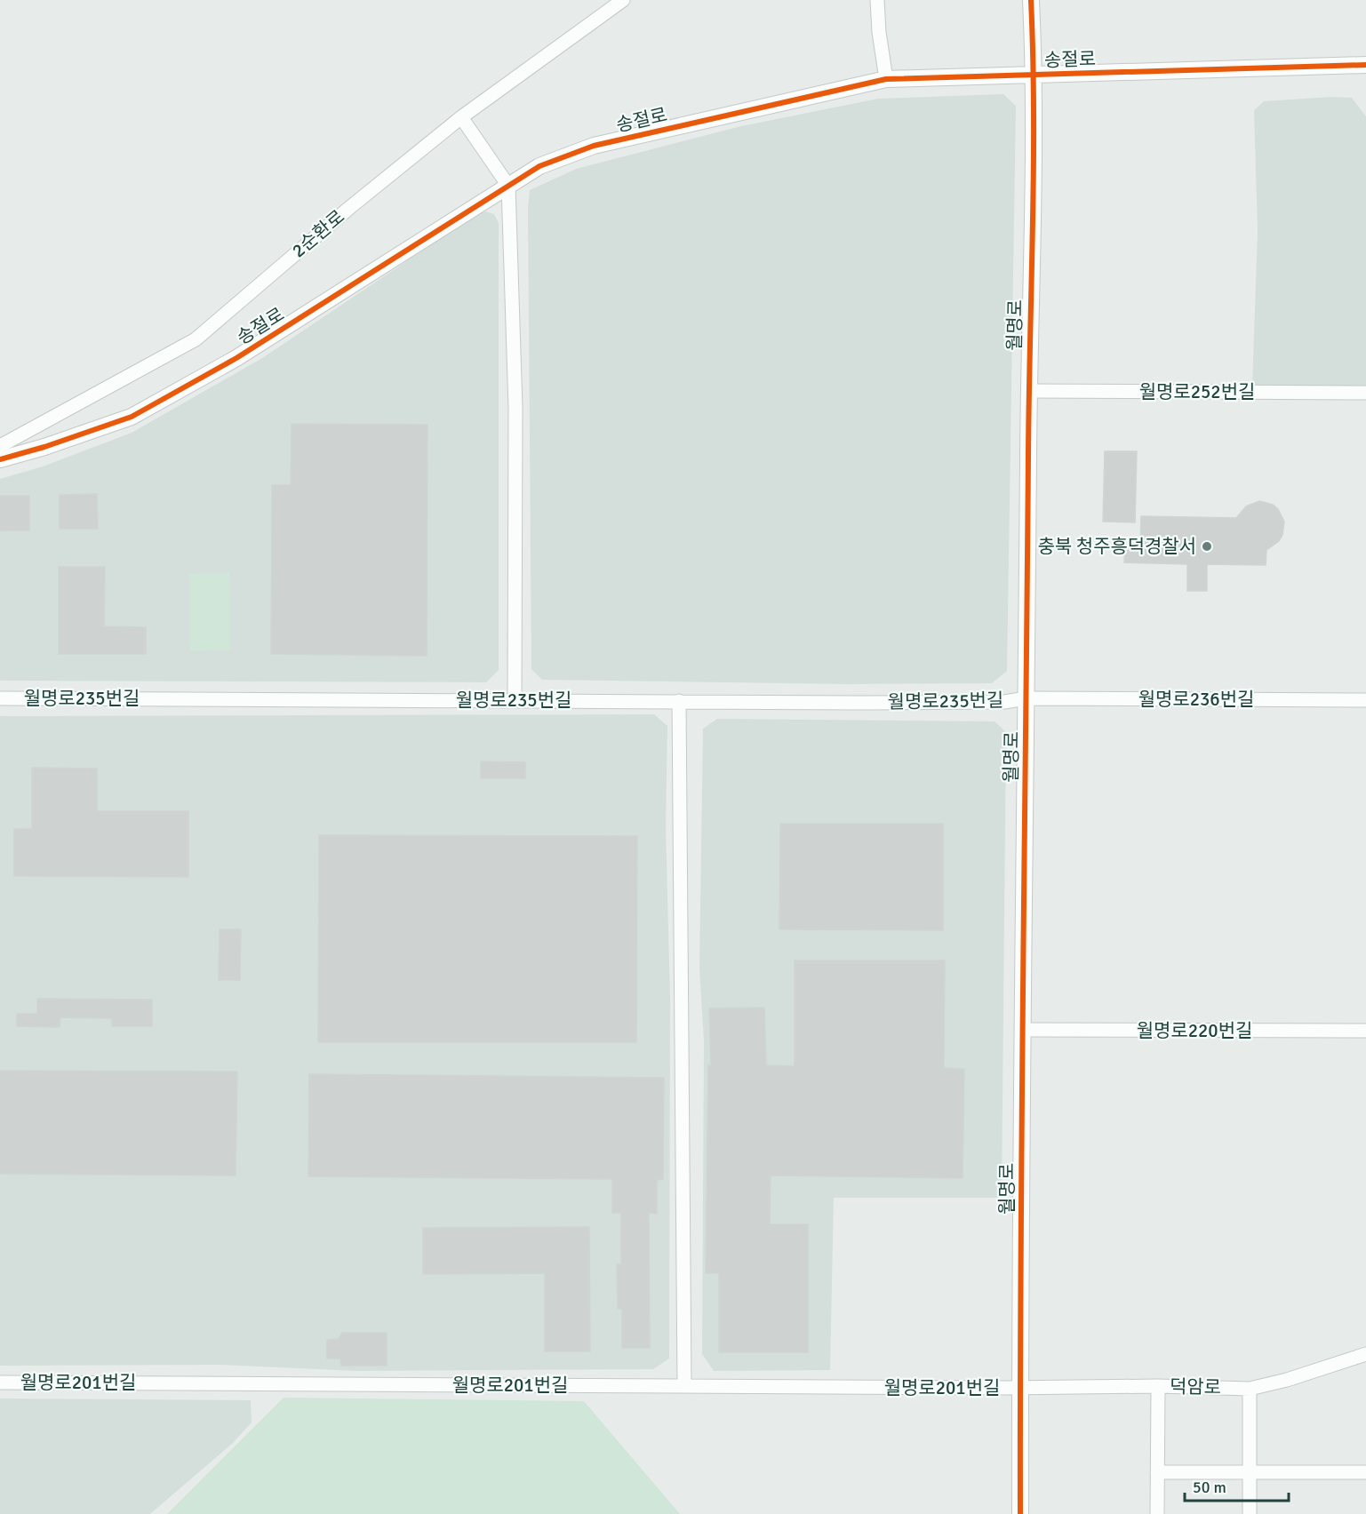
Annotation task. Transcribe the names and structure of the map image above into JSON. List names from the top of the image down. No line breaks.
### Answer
{"streets":{"street":["송절로","2순환로","월명로","월명로252번길","월명로235번길","월명로236번길","월명로220번길","월명로201번길","덕암로"]},"crossings":[["송절로","월명로"],["월명로","월명로252번길"],["월명로","월명로235번길"],["월명로","월명로236번길"],["월명로","월명로220번길"],["월명로","월명로201번길"],["월명로","덕암로"],["월명로235번길","월명로236번길"],["월명로201번길","덕암로"]],"places":["충북 청주흥덕경찰서"],"scale_bar":"50 m"}
